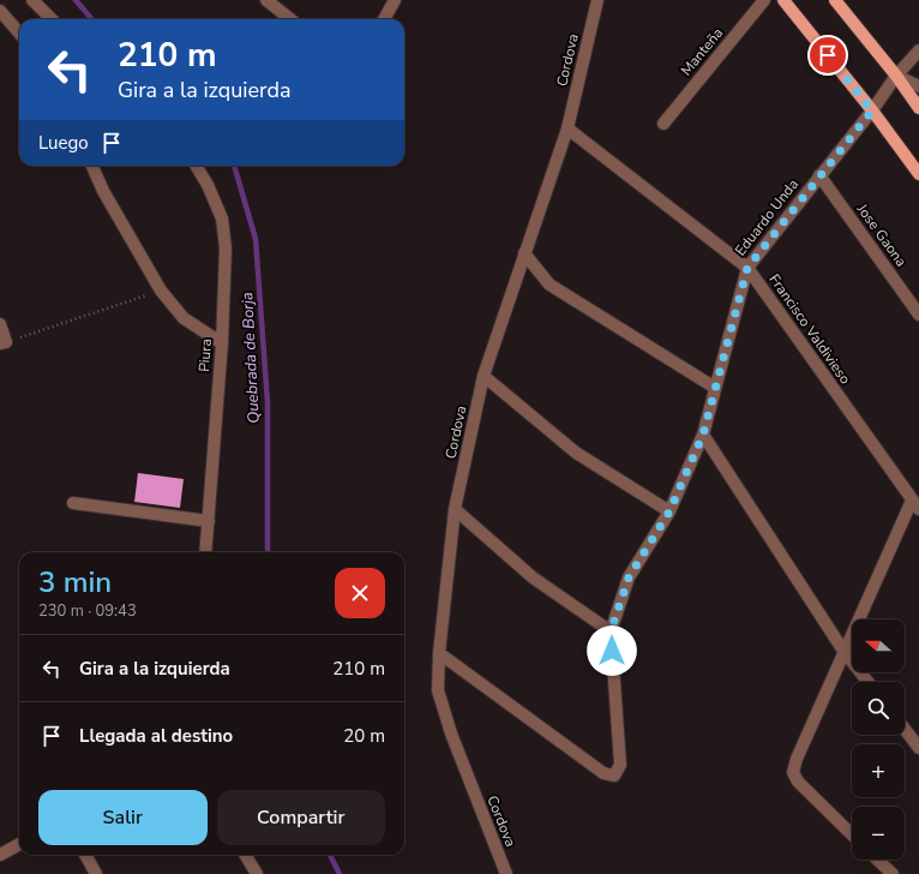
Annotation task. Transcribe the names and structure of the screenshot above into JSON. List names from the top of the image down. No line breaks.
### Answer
{"streets":{"street":["Manteña","Cordova","Eduardo Unda","Jose Gaona","Francisco Valdivieso","Piura"]},"crossings":[["Cordova","Eduardo Unda"],["Cordova","Francisco Valdivieso"],["Eduardo Unda","Jose Gaona"],["Eduardo Unda","Francisco Valdivieso"]],"water":["Quebrada de Borja"],"north":"left","page":{"turn":["210 m","Gira a la izquierda"],"then":"Luego","heading":["3 min","230 m · 09:43"],"map_buttons":["+","−"],"list":[{"name":"Gira a la izquierda","value":"210 m"},{"name":"Llegada al destino","value":"20 m"}],"buttons":["Salir","Compartir"]}}
